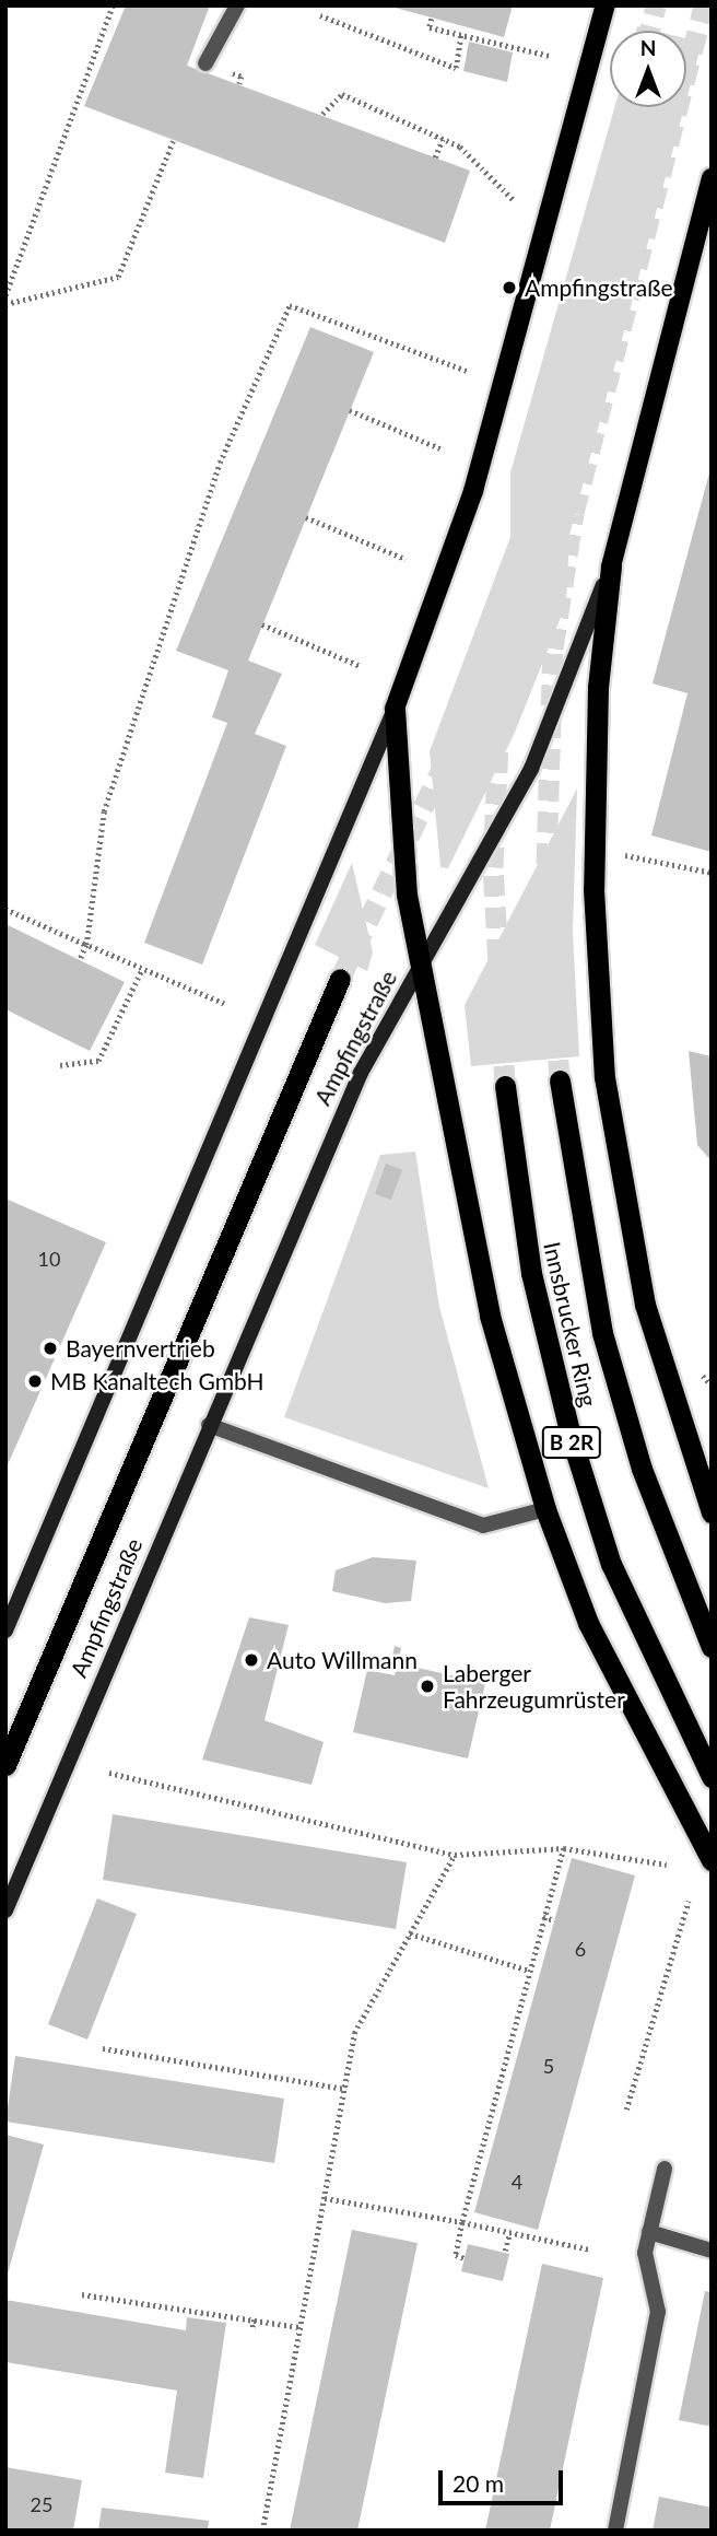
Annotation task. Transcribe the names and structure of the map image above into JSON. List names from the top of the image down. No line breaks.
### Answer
{"streets":{"highway":["Innsbrucker Ring","B 2R"],"main road":["Ampfingstraße"]},"places":["Ampfingstraße","Bayernvertrieb","MB Kanaltech GmbH","Auto Willmann","Laberger Fahrzeugumrüster"],"house_numbers":["10","6","5","4","25"],"scale_bar":"20 m","north":"top"}
